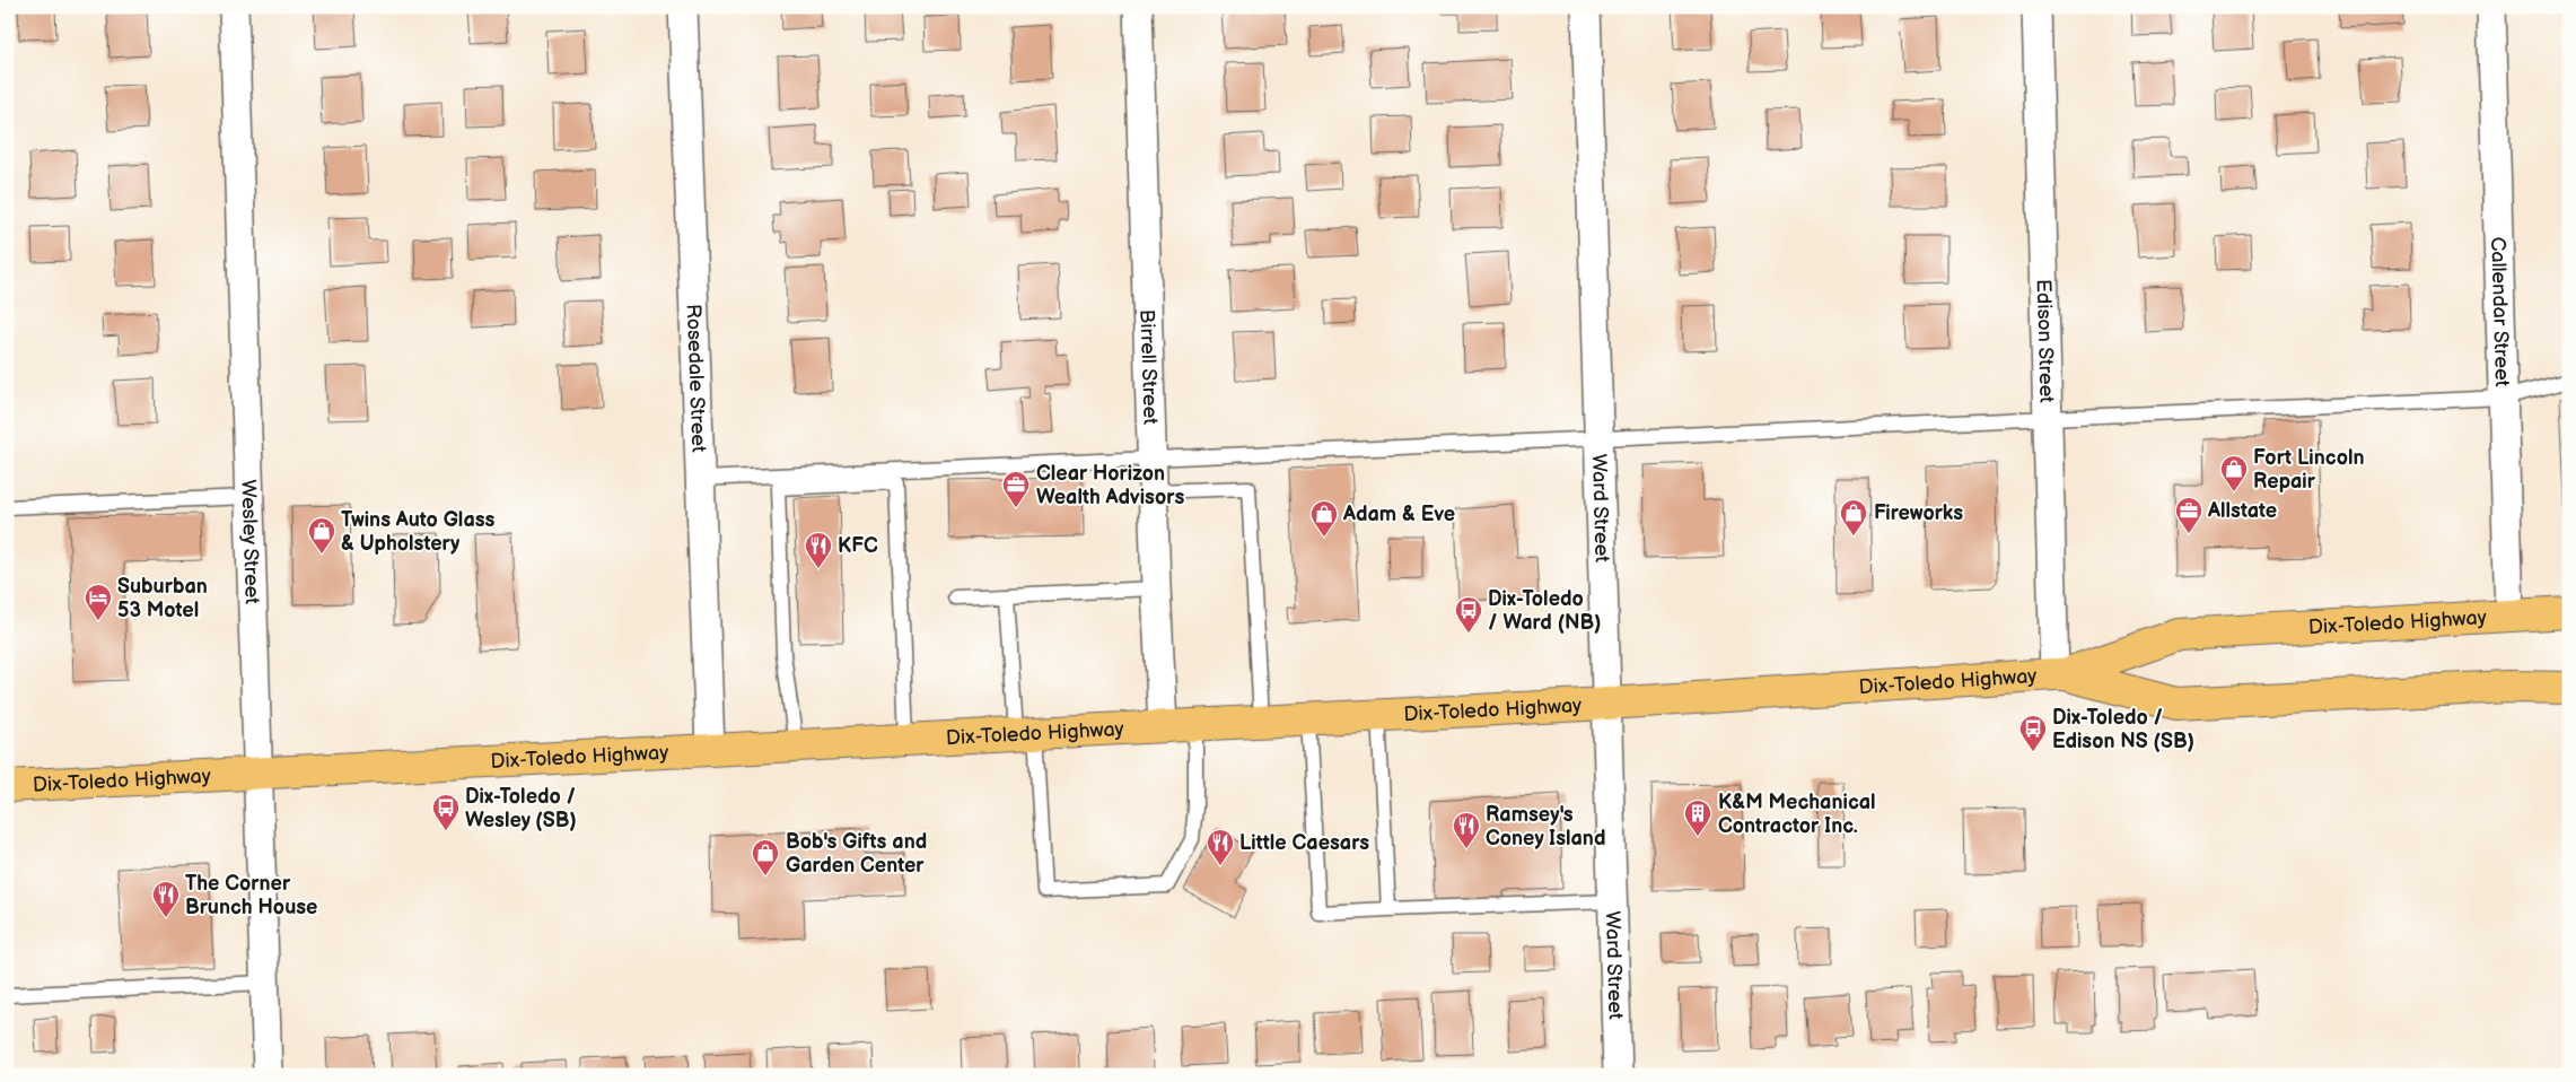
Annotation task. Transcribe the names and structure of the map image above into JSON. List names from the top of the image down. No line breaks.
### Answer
{"streets":{"main road":["Dix-Toledo Highway"],"street":["Callendar Street","Edison Street","Birrell Street","Rosedale Street","Ward Street","Wesley Street"]},"crossings":[["Callendar Street","Dix-Toledo Highway"],["Edison Street","Dix-Toledo Highway"],["Birrell Street","Dix-Toledo Highway"],["Rosedale Street","Dix-Toledo Highway"],["Ward Street","Dix-Toledo Highway"],["Wesley Street","Dix-Toledo Highway"]],"places":{"shop":["Fort Lincoln Repair","Fireworks","Adam & Eve","Twins Auto Glass & Upholstery","Bob's Gifts and Garden Center"],"office":["Clear Horizon Wealth Advisors","Allstate"],"restaurant":["KFC","Ramsey's Coney Island","Little Caesars","The Corner Brunch House"],"hotel":["Suburban 53 Motel"],"bus stop":["Dix-Toledo / Ward (NB)","Dix-Toledo / Edison NS (SB)","Dix-Toledo / Wesley (SB)"],"building":["K&M Mechanical Contractor Inc."]}}
